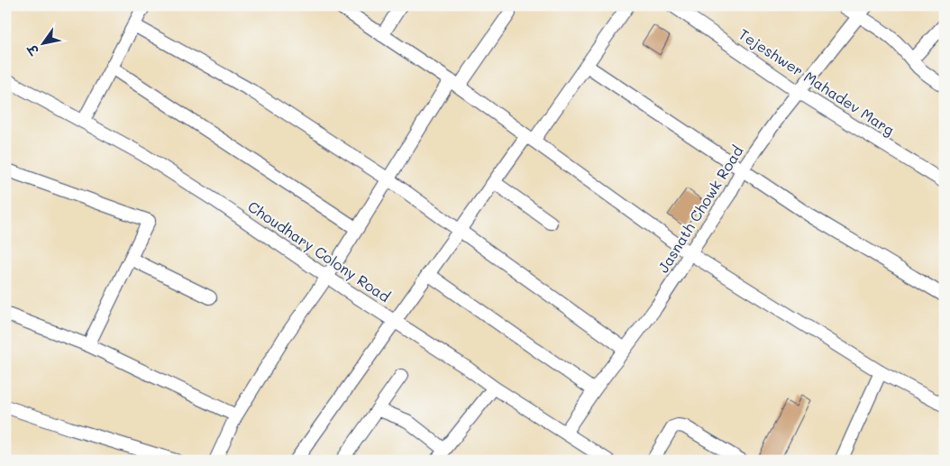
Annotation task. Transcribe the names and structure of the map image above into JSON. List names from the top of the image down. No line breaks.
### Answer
{"streets":{"street":["Tejeshwer Mahadev Marg","Jasnath Chowk Road","Choudhary Colony Road"]},"crossings":[["Tejeshwer Mahadev Marg","Jasnath Chowk Road"],["Jasnath Chowk Road","Choudhary Colony Road"]],"north":"bottom left"}
